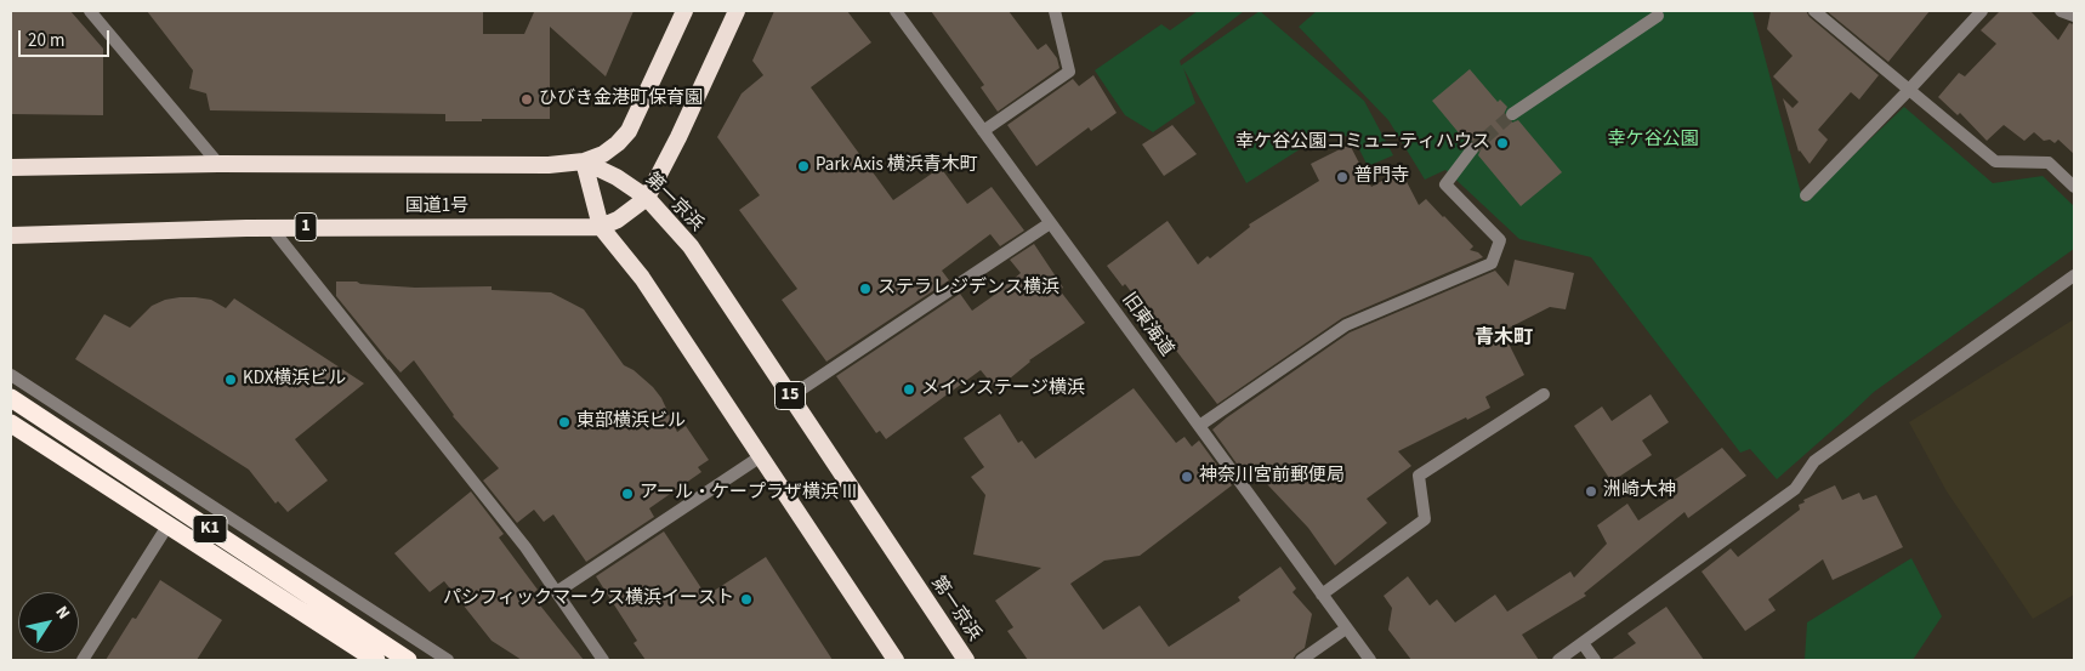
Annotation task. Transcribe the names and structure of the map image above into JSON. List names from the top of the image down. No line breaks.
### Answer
{"streets":{"highway":["第一京浜","国道1号","1","15","K1"],"street":["旧東海道"]},"crossings":[["第一京浜","国道1号"]],"districts":["青木町"],"parks":["幸ケ谷公園"],"places":["ひびき金港町保育園","幸ケ谷公園コミュニティハウス","Park Axis 横浜青木町","普門寺","ステラレジデンス横浜","KDX横浜ビル","メインステージ横浜","東部横浜ビル","神奈川宮前郵便局","洲崎大神","アール・ケープラザ横浜 III","パシフィックマークス横浜イースト"],"scale_bar":"20 m","north":"top right"}
